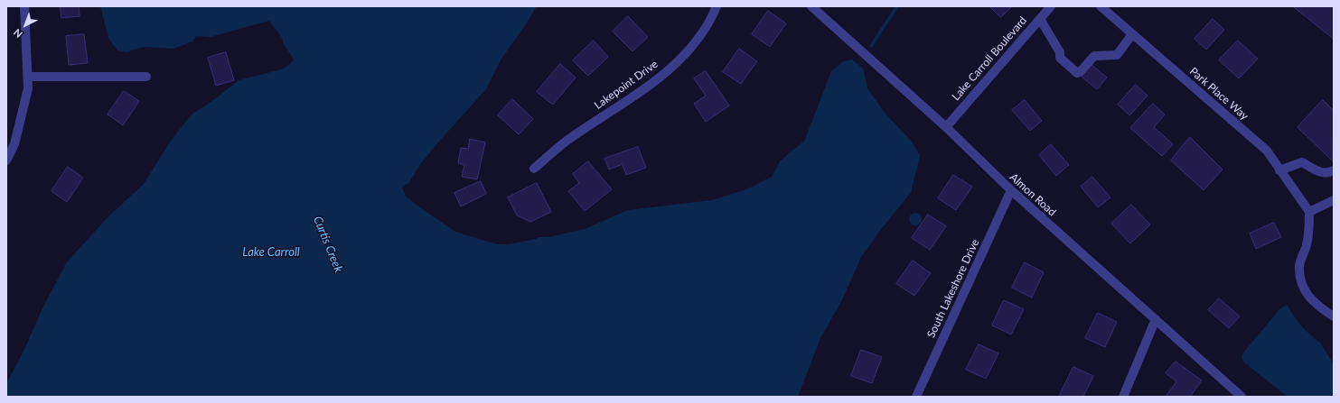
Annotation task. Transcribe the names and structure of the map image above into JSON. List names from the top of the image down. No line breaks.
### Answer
{"streets":{"street":["Lake Carroll Boulevard","Lakepoint Drive","Park Place Way","Almon Road","South Lakeshore Drive"]},"crossings":[["Lake Carroll Boulevard","Almon Road"],["Almon Road","South Lakeshore Drive"]],"water":["Curtis Creek","Lake Carroll"],"north":"bottom left"}
